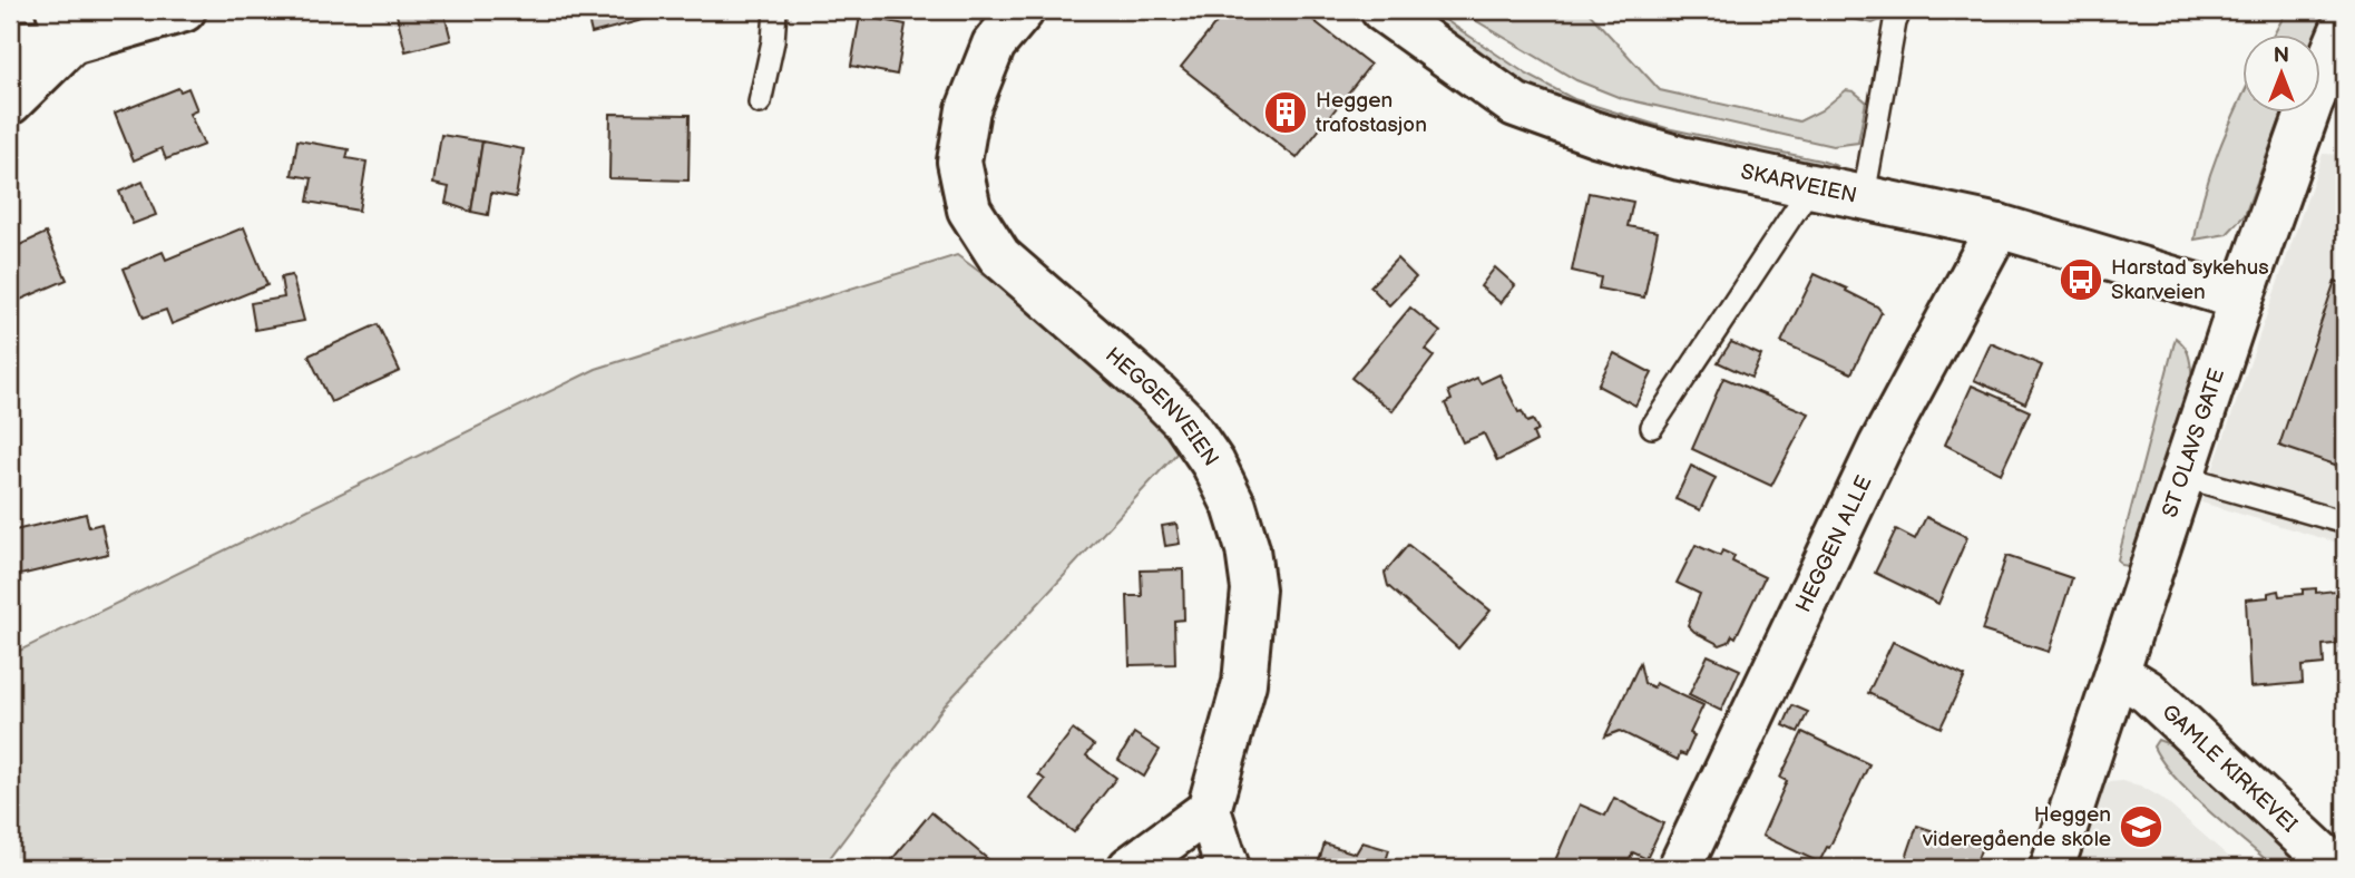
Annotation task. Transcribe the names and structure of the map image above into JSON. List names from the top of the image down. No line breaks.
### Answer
{"streets":{"street":["SKARVEIEN","HEGGENVEIEN","ST OLAVS GATE","HEGGEN ALLE","GAMLE KIRKEVEI"]},"crossings":[["SKARVEIEN","ST OLAVS GATE"],["SKARVEIEN","HEGGEN ALLE"],["ST OLAVS GATE","GAMLE KIRKEVEI"]],"places":{"building":["Heggen trafostasjon"],"bus stop":["Harstad sykehus Skarveien"],"school or university":["Heggen videregående skole"]},"north":"top"}
